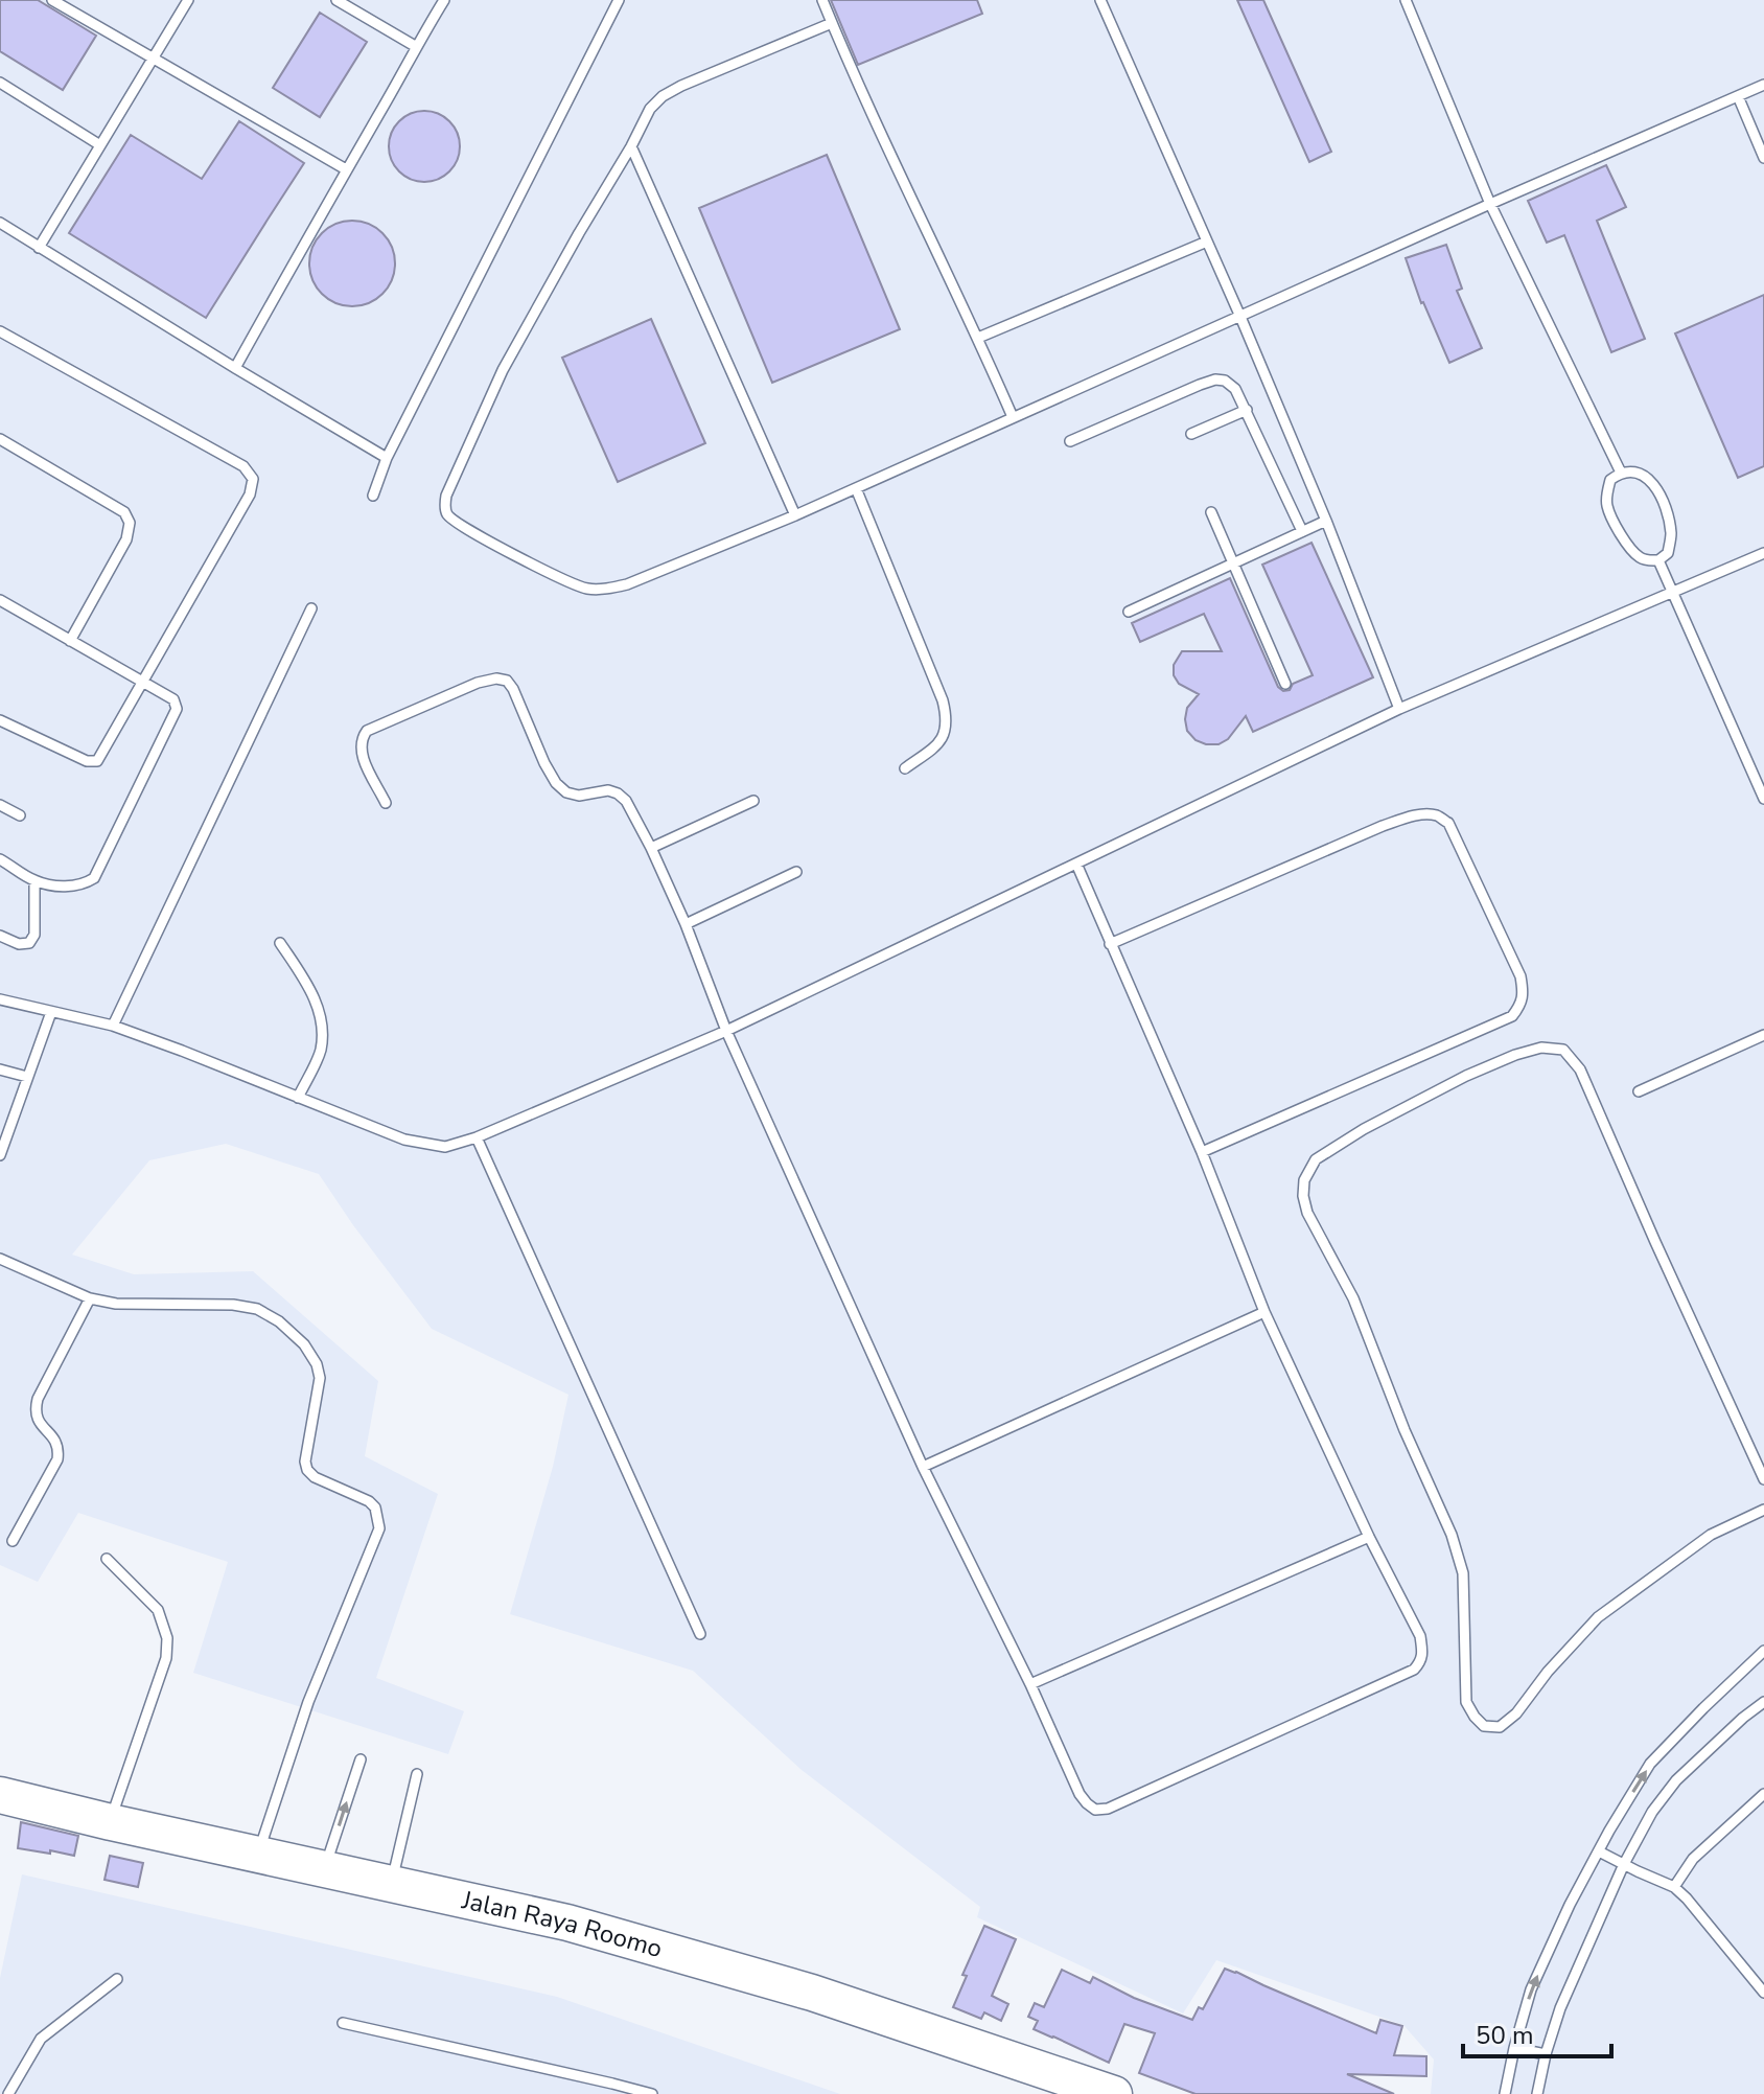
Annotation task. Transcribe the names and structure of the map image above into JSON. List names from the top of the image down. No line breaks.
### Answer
{"streets":{"highway":["Jalan Raya Roomo"]},"scale_bar":"50 m"}
